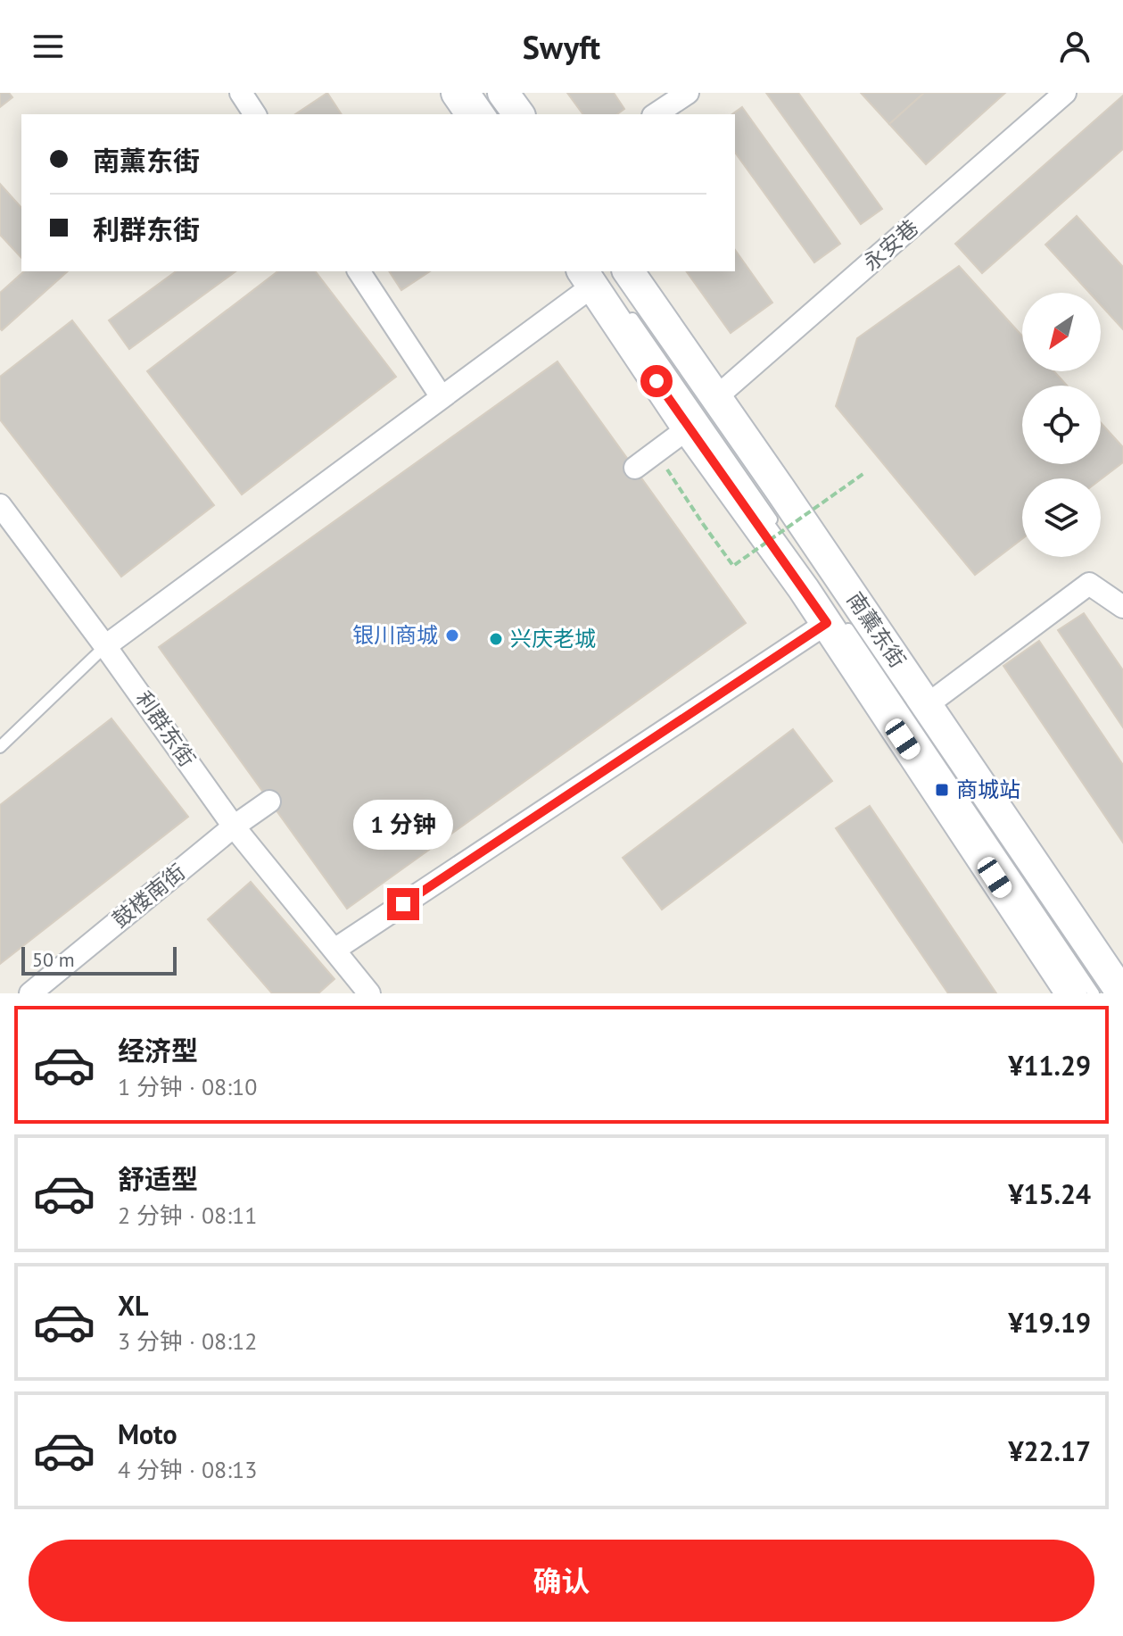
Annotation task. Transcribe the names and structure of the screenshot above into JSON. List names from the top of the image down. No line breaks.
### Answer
{"streets":{"main road":["南薰东街"],"street":["永安巷","利群东街","鼓楼南街"]},"crossings":[["永安巷","南薰东街"],["利群东街","鼓楼南街"]],"places":{"other":["银川商城","兴庆老城"],"transit":["商城站"]},"scale_bar":"50 m","north":"bottom left","page":{"header":"Swyft","banner":["南薰东街","利群东街"],"bubble":"1 分钟","scale":"50 m","list":[{"name":"经济型","note":"1 分钟 · 08:10","value":"¥11.29"},{"name":"舒适型","note":"2 分钟 · 08:11","value":"¥15.24"},{"name":"XL","note":"3 分钟 · 08:12","value":"¥19.19"},{"name":"Moto","note":"4 分钟 · 08:13","value":"¥22.17"}],"buttons":"确认"}}
